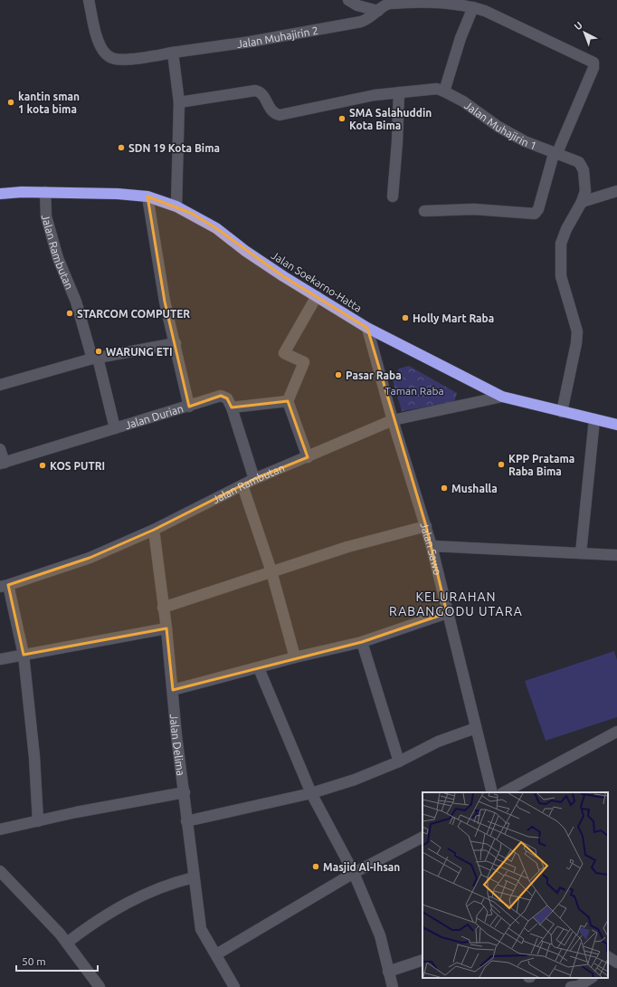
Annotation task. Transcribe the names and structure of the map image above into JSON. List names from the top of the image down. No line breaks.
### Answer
{"streets":{"highway":["Jalan Soekarno-Hatta"],"street":["Jalan Muhajirin 2","Jalan Muhajirin 1","Jalan Rambutan","Jalan Durian","Jalan Sawo","Jalan Delima"]},"crossings":[["Jalan Muhajirin 2","Jalan Muhajirin 1"],["Jalan Muhajirin 1","Jalan Soekarno-Hatta"],["Jalan Rambutan","Jalan Soekarno-Hatta"],["Jalan Rambutan","Jalan Durian"],["Jalan Rambutan","Jalan Sawo"],["Jalan Rambutan","Jalan Delima"],["Jalan Soekarno-Hatta","Jalan Sawo"]],"districts":["KELURAHAN RABANGODU UTARA"],"parks":["Taman Raba"],"places":["kantin sman 1 kota bima","SMA Salahuddin Kota Bima","SDN 19 Kota Bima","STARCOM COMPUTER","Holly Mart Raba","WARUNG ETI","Pasar Raba","KPP Pratama Raba Bima","KOS PUTRI","Mushalla","Masjid Al-Ihsan"],"scale_bar":"50 m","north":"top left"}
